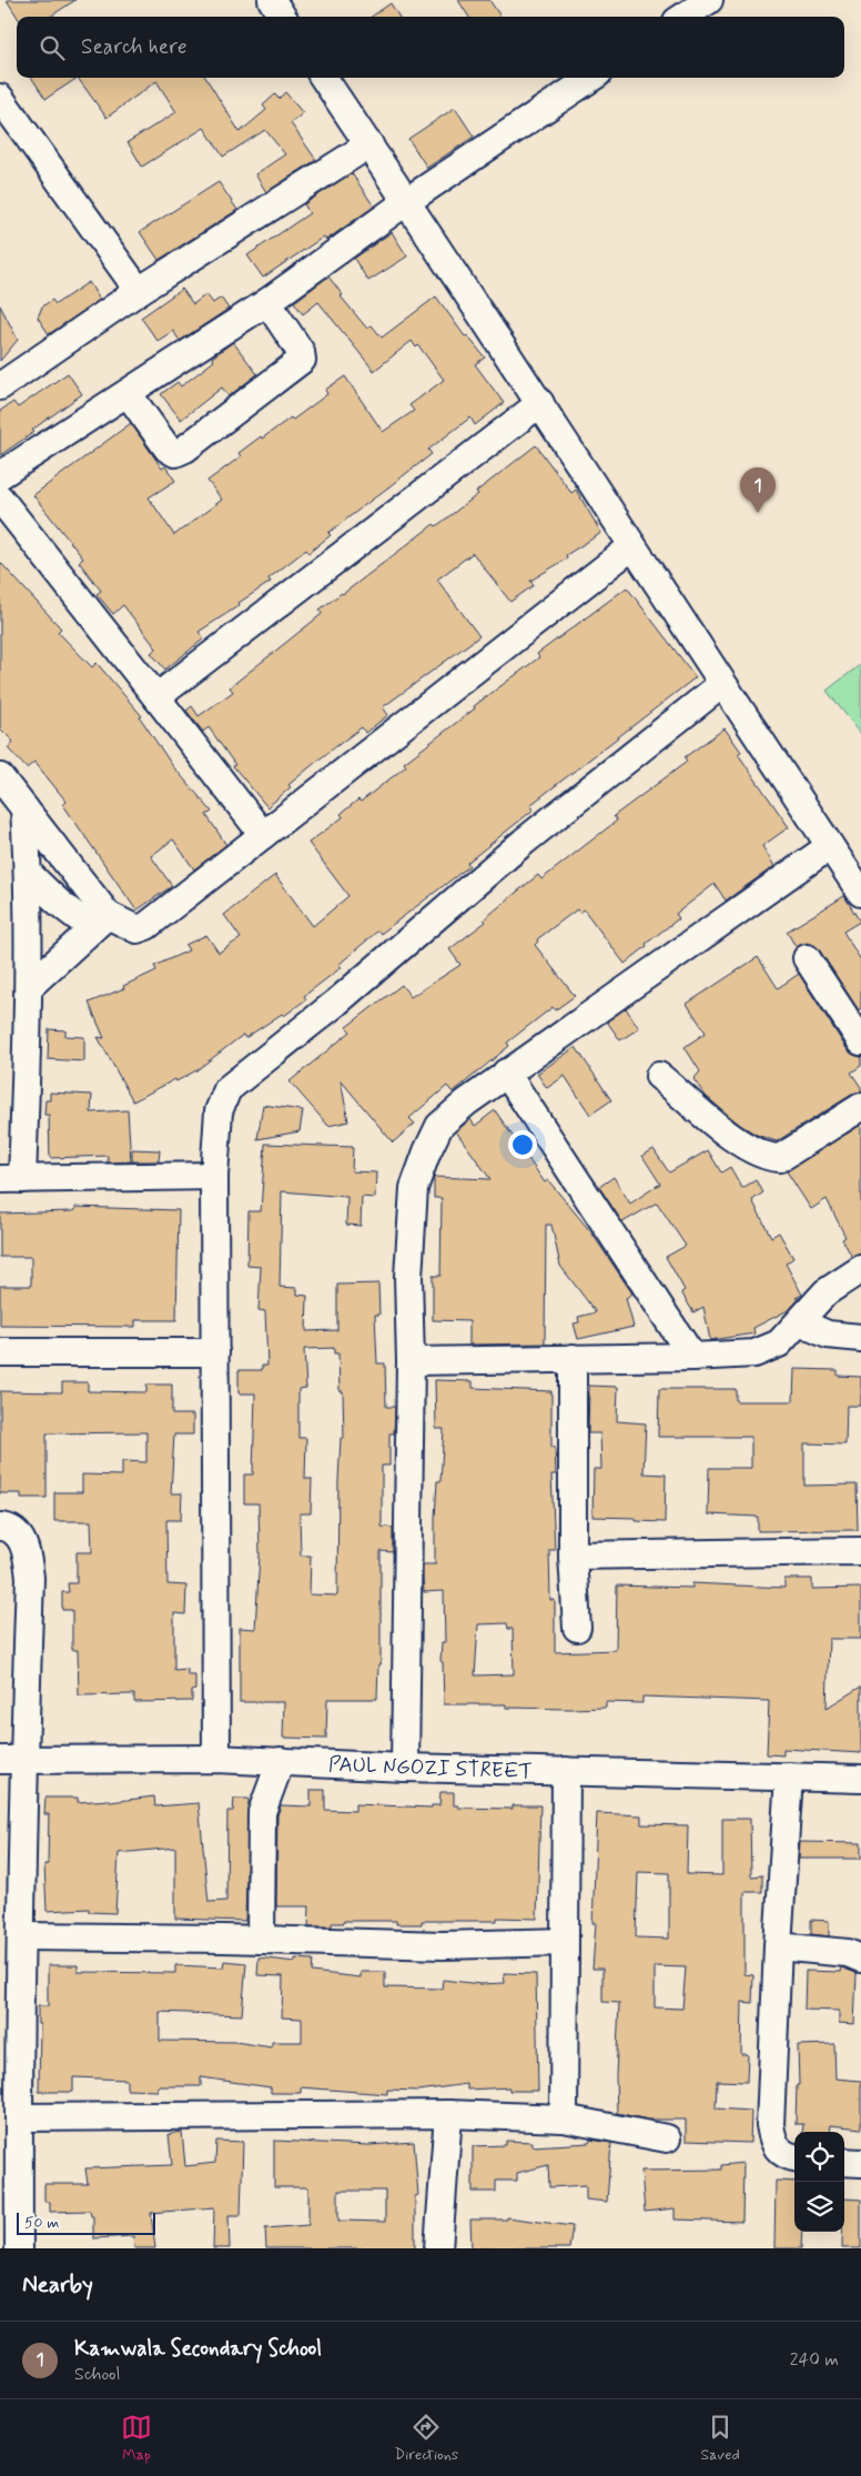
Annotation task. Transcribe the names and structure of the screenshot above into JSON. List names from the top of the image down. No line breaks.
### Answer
{"streets":{"street":["PAUL NGOZI STREET"]},"scale_bar":"50 m","page":{"search":"Search here","pins":"1","scale":"50 m","heading":"Nearby","list":[{"mark":"1","name":"Kamwala Secondary School","note":"School","value":"240 m"}],"nav":["Map","Directions","Saved"]}}
